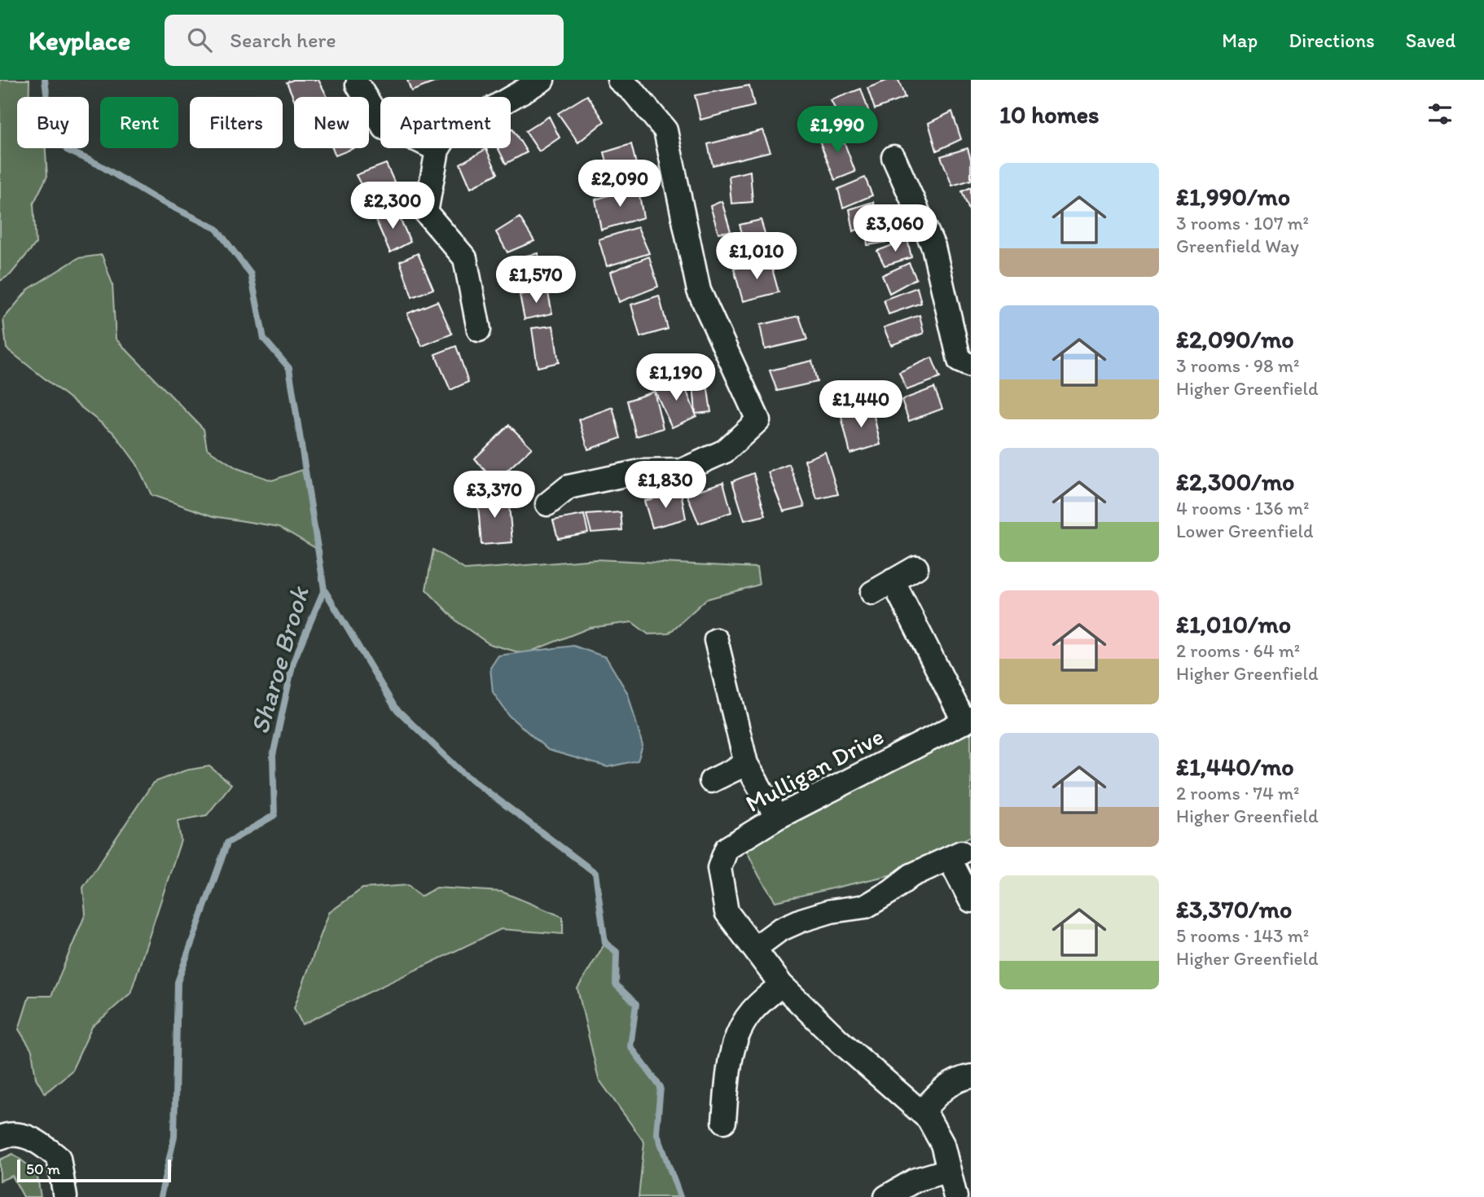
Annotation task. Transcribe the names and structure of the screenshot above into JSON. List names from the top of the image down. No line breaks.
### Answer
{"streets":{"street":["Mulligan Drive"]},"water":["Sharoe Brook"],"scale_bar":"50 m","page":{"header":"Keyplace","search":"Search here","nav":["Map","Directions","Saved"],"heading":"10 homes","chip":["Buy","Rent","Filters","New","Apartment"],"price":["£1,990","£2,090","£2,300","£3,060","£1,010","£1,570","£1,190","£1,440","£1,830","£3,370"],"list":[{"name":"£1,990/mo","note":"3 rooms · 107 m² · Greenfield Way"},{"name":"£2,090/mo","note":"3 rooms · 98 m² · Higher Greenfield"},{"name":"£2,300/mo","note":"4 rooms · 136 m² · Lower Greenfield"},{"name":"£1,010/mo","note":"2 rooms · 64 m² · Higher Greenfield"},{"name":"£1,440/mo","note":"2 rooms · 74 m² · Higher Greenfield"},{"name":"£3,370/mo","note":"5 rooms · 143 m² · Higher Greenfield"}],"scale":"50 m"}}
